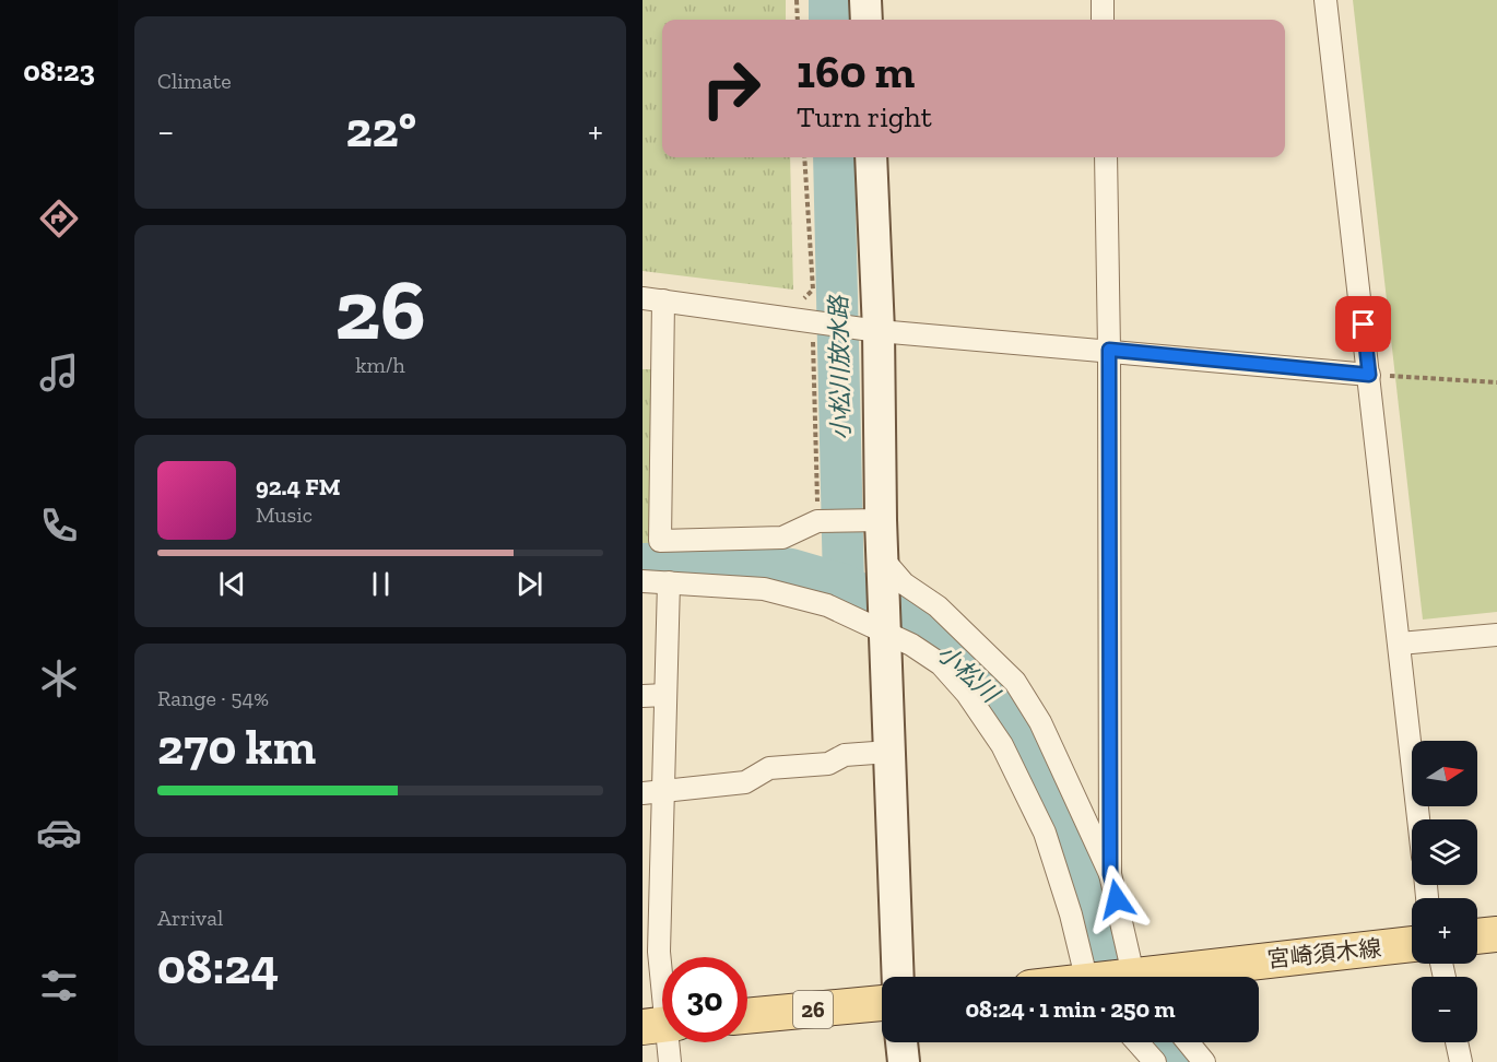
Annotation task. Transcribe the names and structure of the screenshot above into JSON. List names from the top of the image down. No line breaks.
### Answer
{"streets":{"main road":["宮崎須木線","26"]},"water":["小松川放水路","小松川"],"north":"right","page":{"tabs":"08:23","tile":["Climate",["26","km/h"],["Range · 54%","270 km"],["Arrival","08:24"]],"turn":["160 m","Turn right"],"heat":["−","22°","+"],"song":["92.4 FM","Music"],"map_buttons":["+","−"],"limit":"30","trip":"08:24 · 1 min · 250 m"}}
